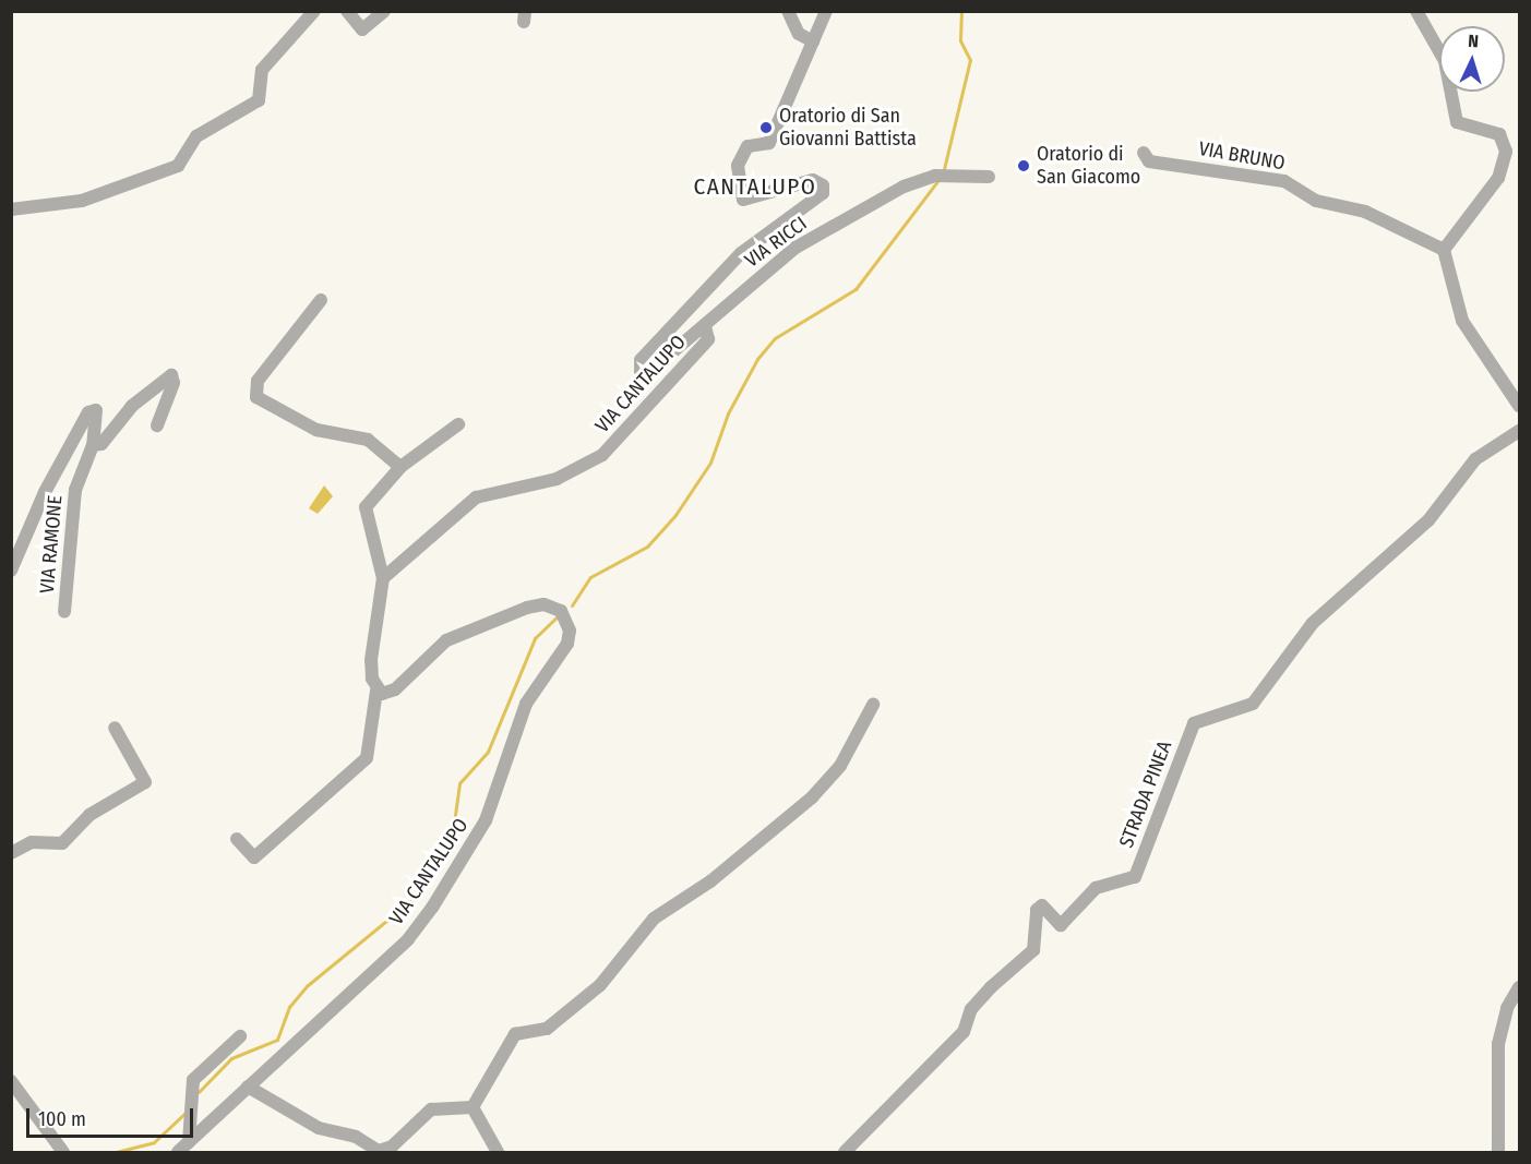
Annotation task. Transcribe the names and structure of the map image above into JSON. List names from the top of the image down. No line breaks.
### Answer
{"streets":{"street":["VIA BRUNO","VIA RICCI","VIA CANTALUPO","VIA RAMONE","STRADA PINEA"]},"crossings":[["VIA RICCI","VIA CANTALUPO"]],"districts":["CANTALUPO"],"places":["Oratorio di San Giovanni Battista","Oratorio di San Giacomo"],"scale_bar":"100 m","north":"top"}
